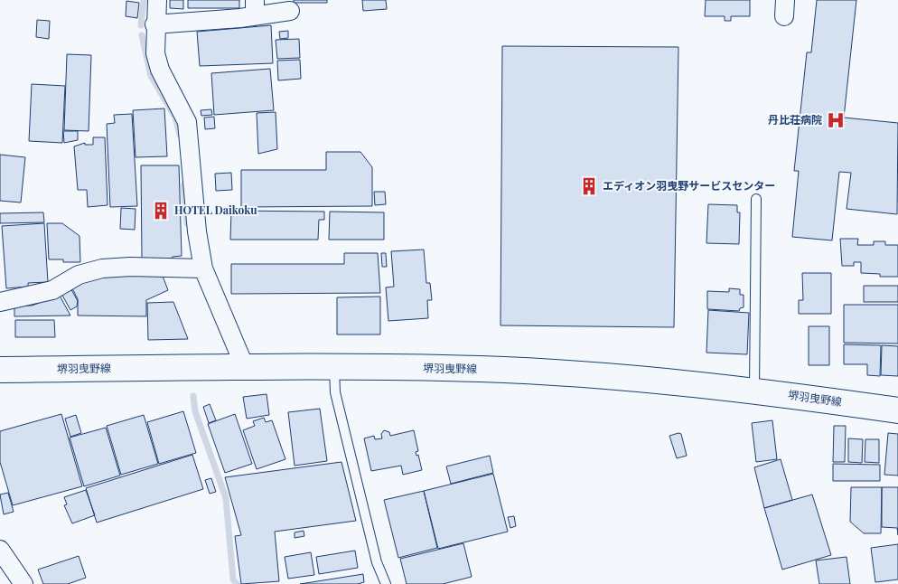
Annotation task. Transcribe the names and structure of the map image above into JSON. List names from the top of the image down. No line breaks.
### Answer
{"streets":{"main road":["堺羽曳野線"]},"places":{"hospital":["丹比荘病院"],"building":["エディオン羽曳野サービスセンター","HOTEL Daikoku"]}}
